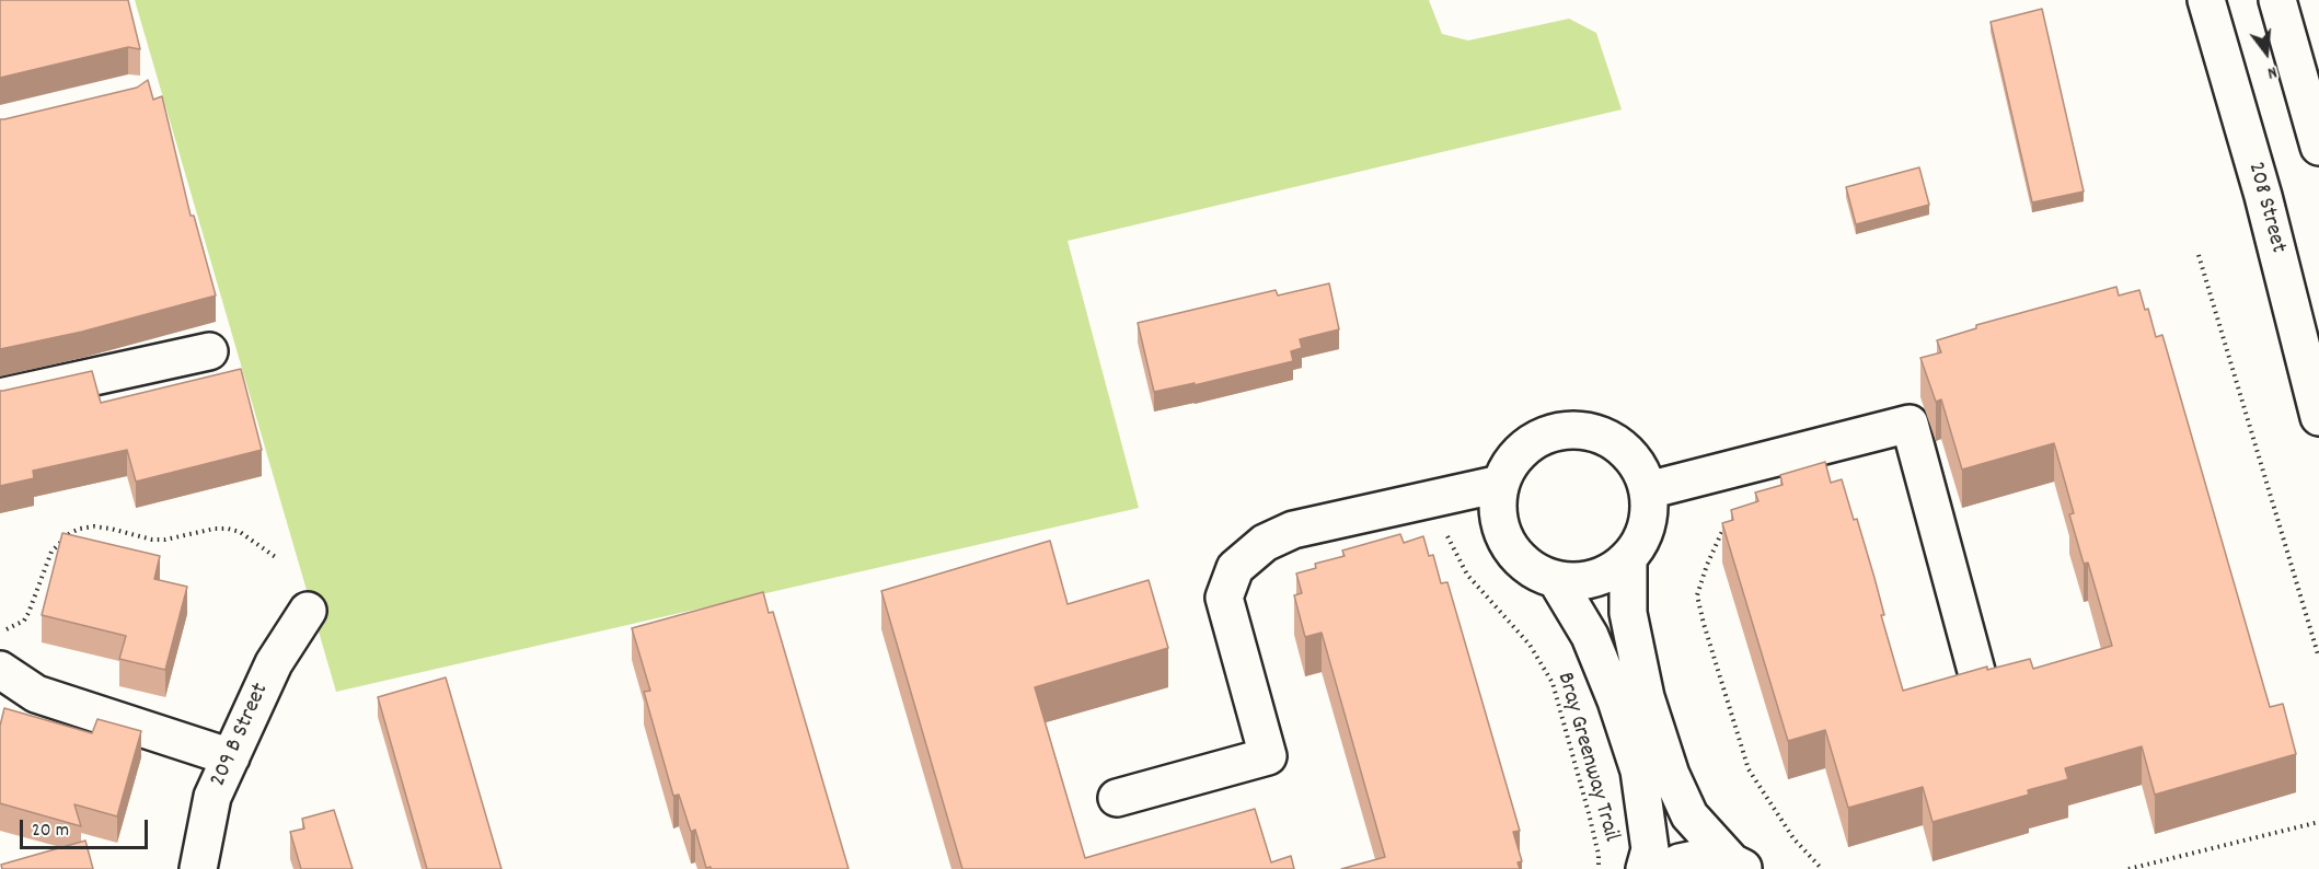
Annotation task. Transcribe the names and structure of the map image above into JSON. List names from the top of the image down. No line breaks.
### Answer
{"streets":{"street":["208 Street","209 B Street"],"path":["Bray Greenway Trail"]},"scale_bar":"20 m","north":"bottom"}
